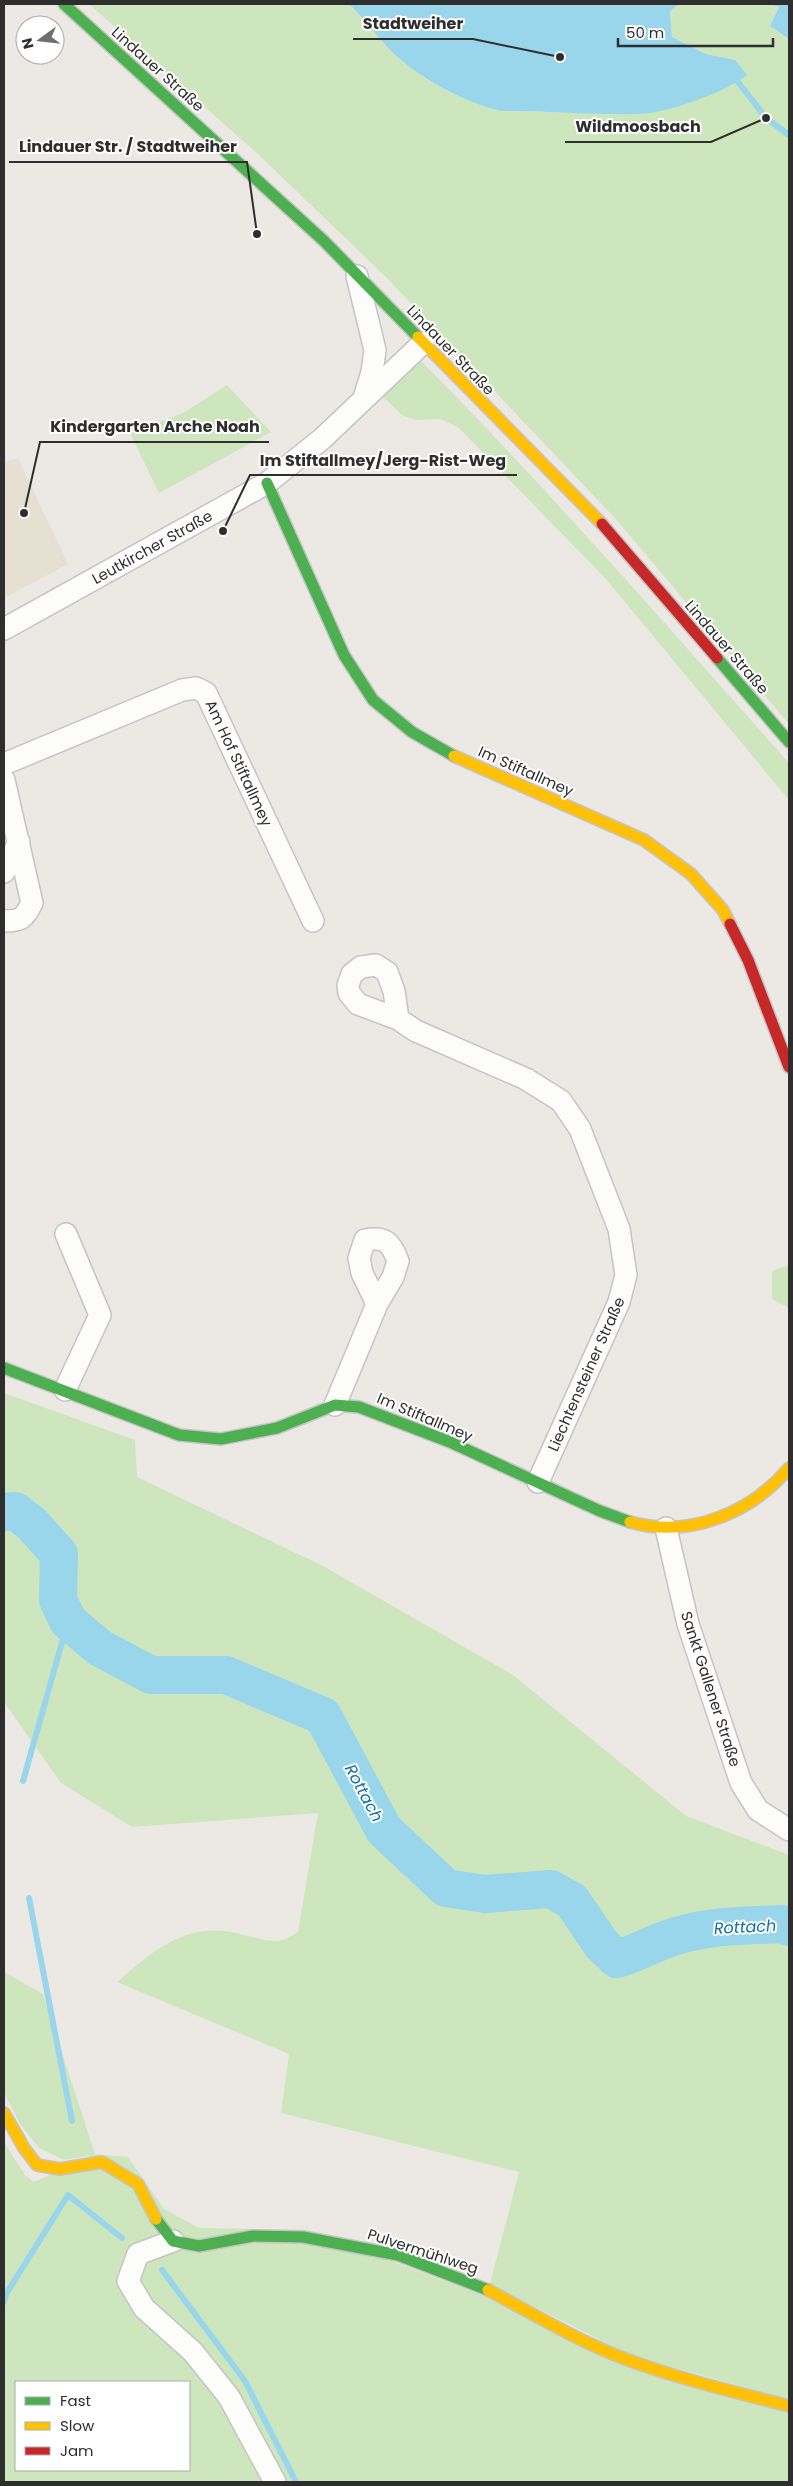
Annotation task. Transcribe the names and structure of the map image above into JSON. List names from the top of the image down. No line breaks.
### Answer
{"streets":{"street":["Lindauer Straße","Leutkircher Straße","Am Hof Stiftallmey","Im Stiftallmey","Liechtensteiner Straße","Sankt Gallener Straße","Pulvermühlweg"]},"crossings":[["Lindauer Straße","Leutkircher Straße"],["Leutkircher Straße","Im Stiftallmey"],["Im Stiftallmey","Liechtensteiner Straße"],["Im Stiftallmey","Sankt Gallener Straße"]],"water":["Rottach"],"places":["Stadtweiher","Wildmoosbach","Lindauer Str. / Stadtweiher","Kindergarten Arche Noah","Im Stiftallmey/Jerg-Rist-Weg"],"legend":["Fast","Slow","Jam"],"scale_bar":"50 m","north":"left"}
